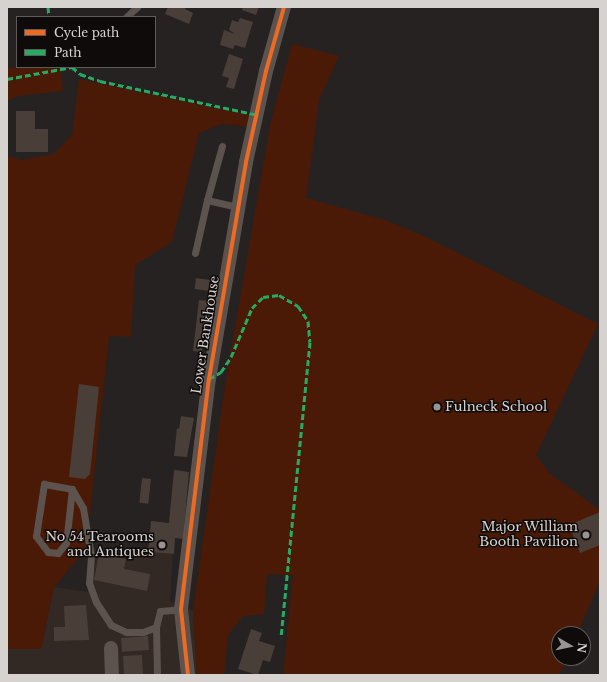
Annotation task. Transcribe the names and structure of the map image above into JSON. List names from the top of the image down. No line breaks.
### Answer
{"streets":{"street":["Lower Bankhouse"]},"places":["Fulneck School","Major William Booth Pavilion","No 54 Tearooms and Antiques"],"legend":["Cycle path","Path"],"north":"right"}
